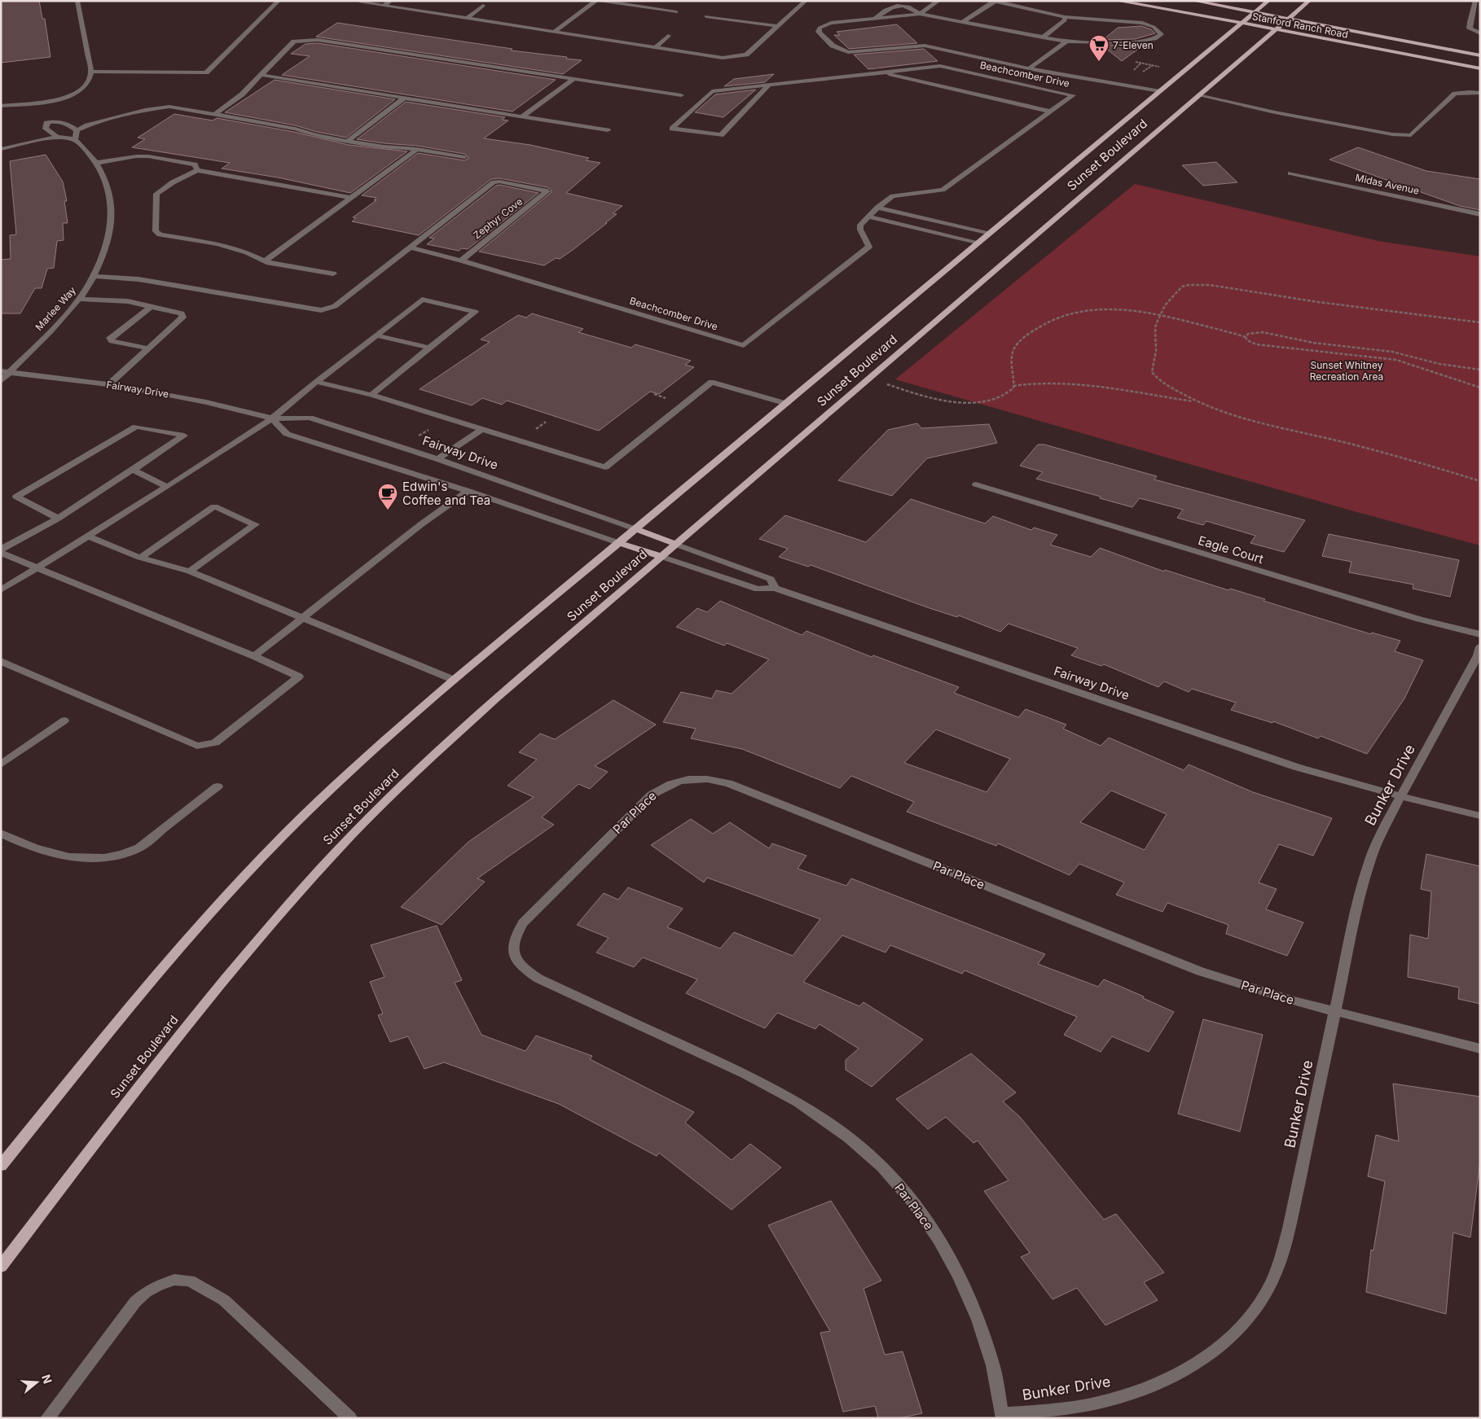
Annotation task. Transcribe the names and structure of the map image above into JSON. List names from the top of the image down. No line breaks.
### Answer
{"streets":{"main road":["Stanford Ranch Road","Sunset Boulevard"],"street":["Beachcomber Drive","Midas Avenue","Zephyr Cove","Marlee Way","Fairway Drive","Eagle Court","Bunker Drive","Par Place"]},"crossings":[["Stanford Ranch Road","Sunset Boulevard"],["Beachcomber Drive","Zephyr Cove"],["Sunset Boulevard","Fairway Drive"],["Marlee Way","Fairway Drive"],["Fairway Drive","Bunker Drive"],["Bunker Drive","Par Place"]],"parks":["Sunset Whitney Recreation Area"],"places":{"supermarket":["7-Eleven"],"cafe":["Edwin's Coffee and Tea"]},"north":"right"}
